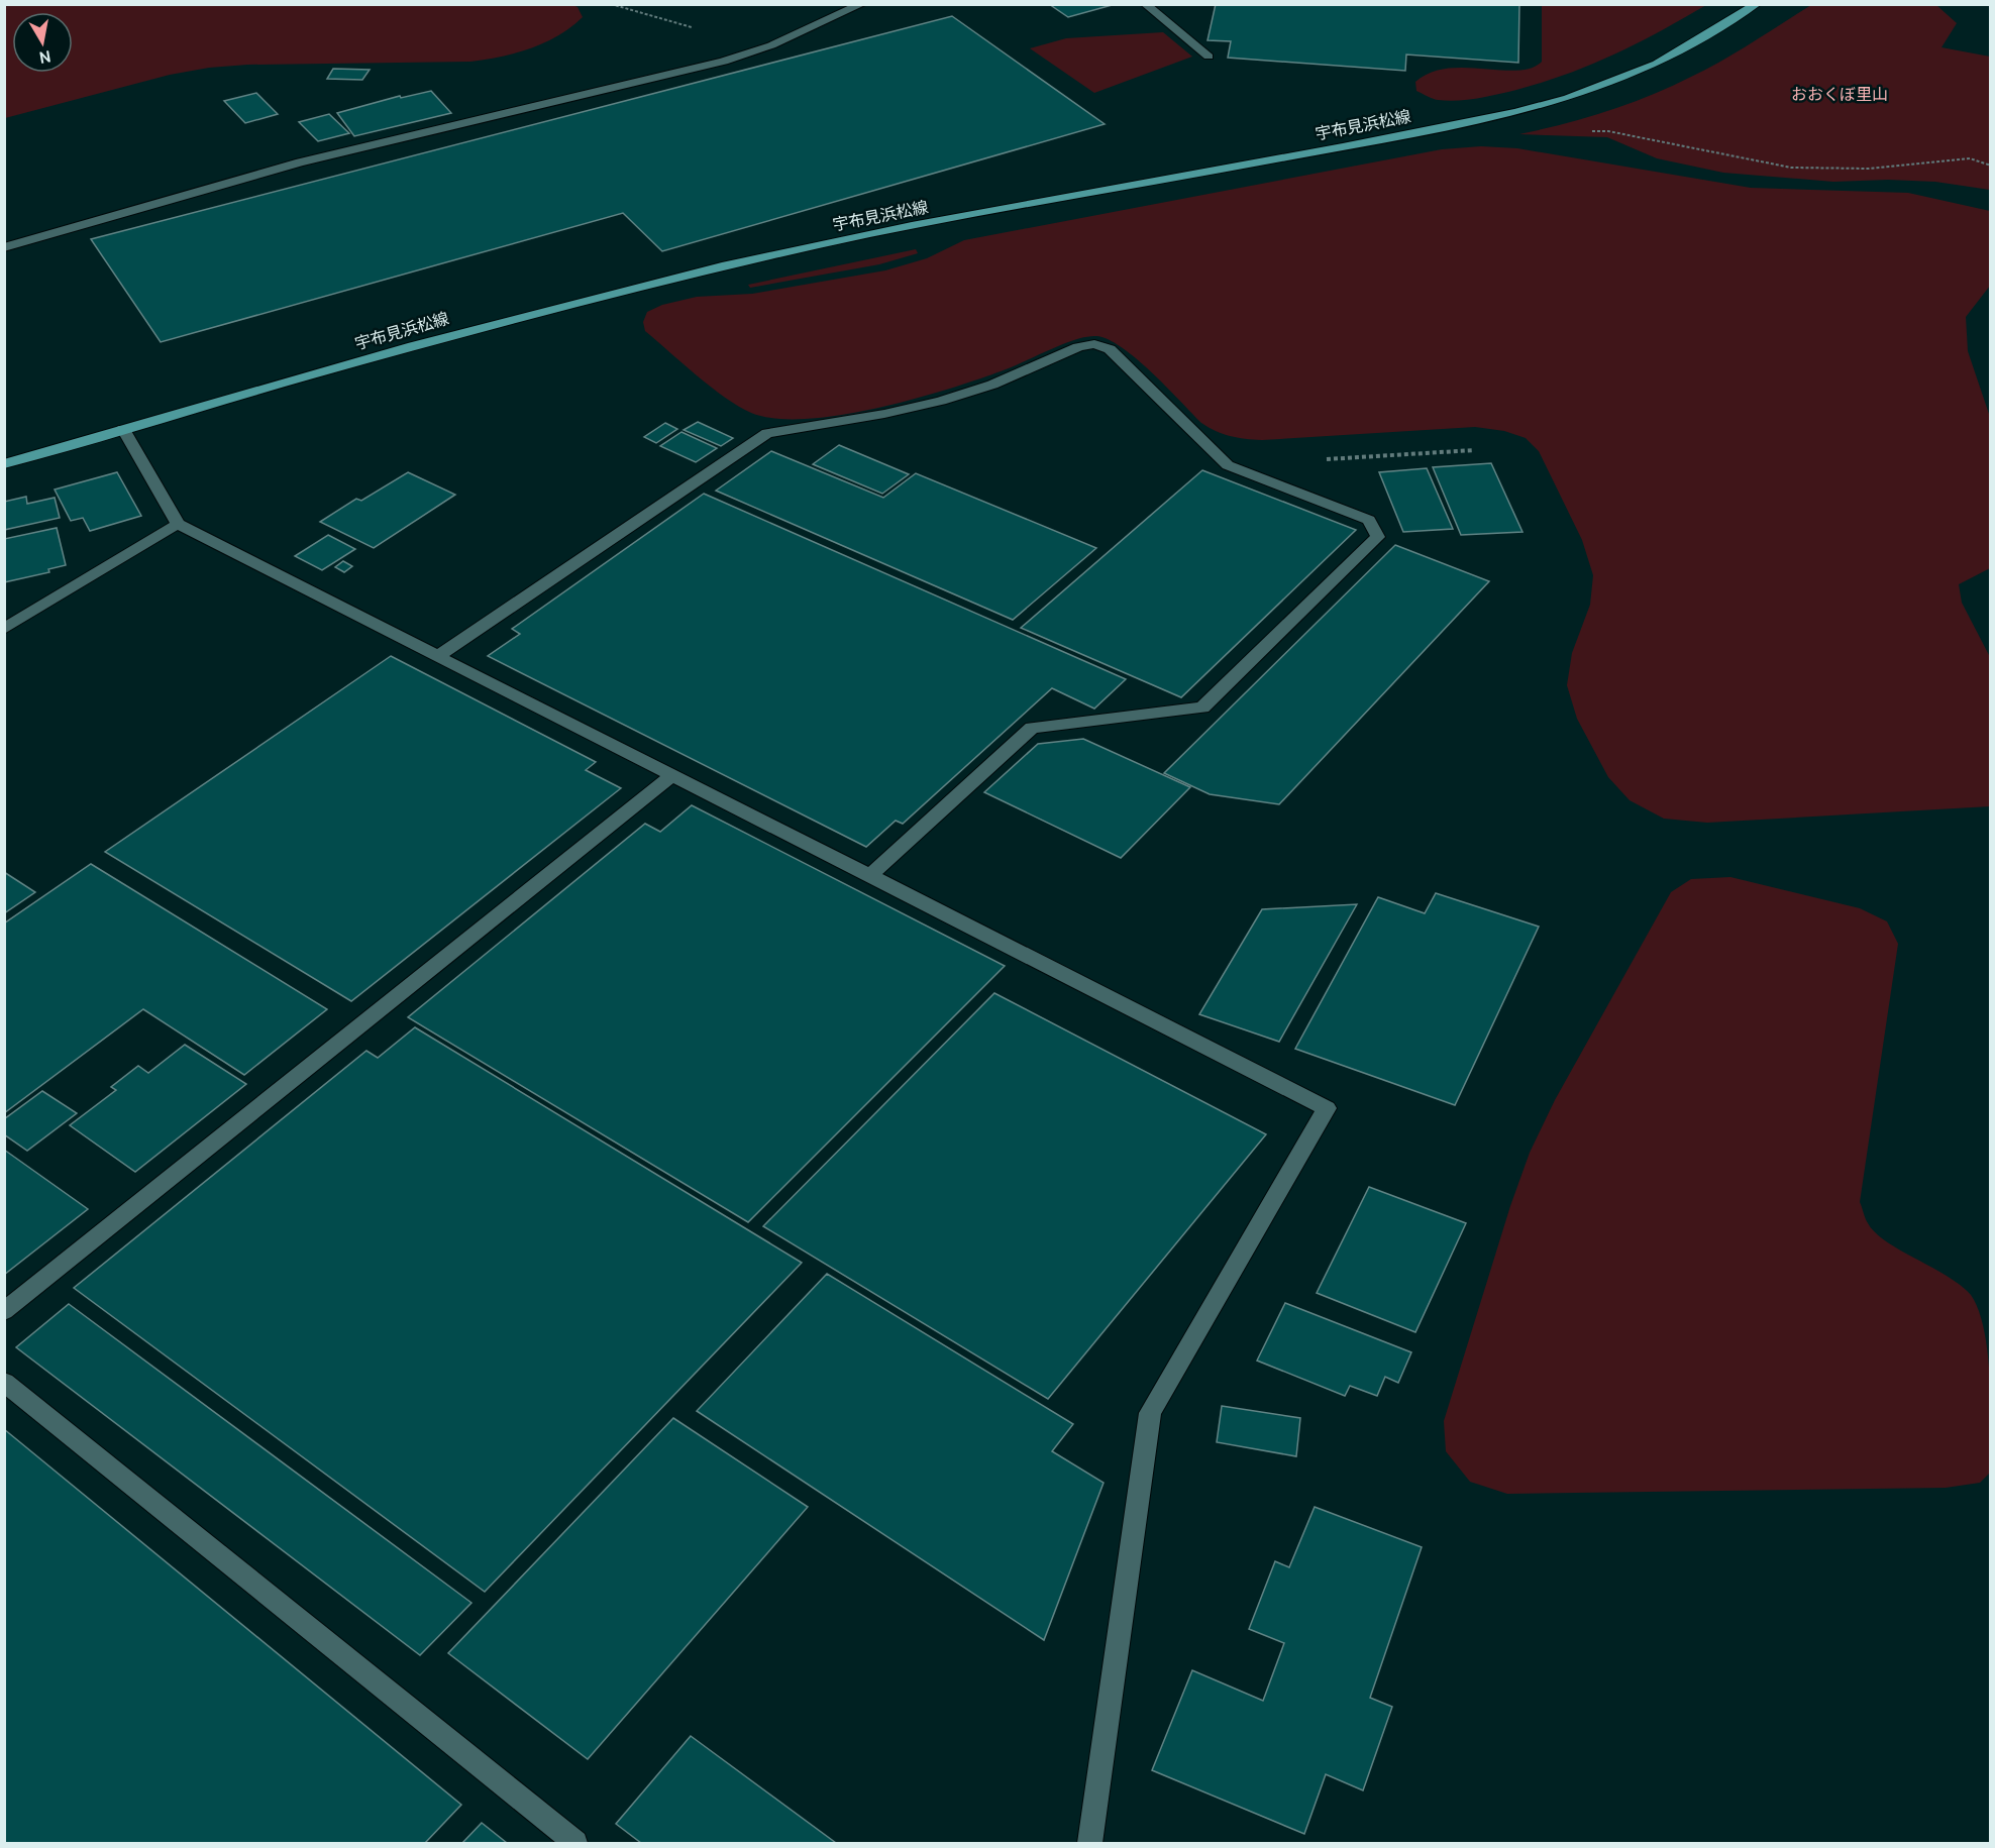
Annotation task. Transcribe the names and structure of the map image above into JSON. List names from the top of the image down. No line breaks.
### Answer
{"streets":{"main road":["宇布見浜松線"]},"parks":["おおくぼ里山"],"north":"bottom"}
